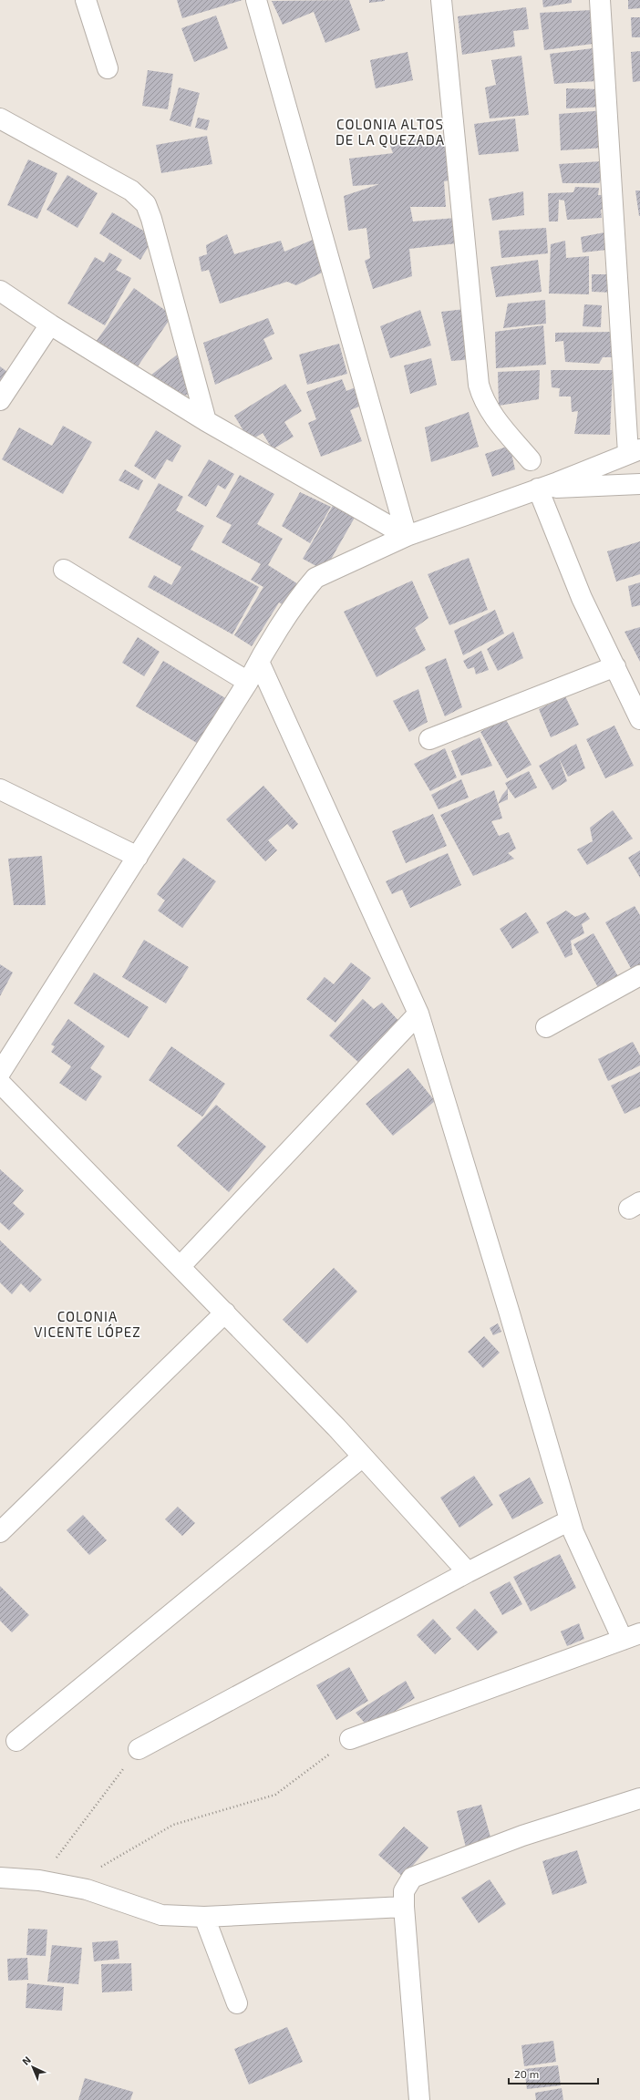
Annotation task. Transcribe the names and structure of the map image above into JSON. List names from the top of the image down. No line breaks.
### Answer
{"districts":["COLONIA ALTOS DE LA QUEZADA","COLONIA VICENTE LÓPEZ"],"scale_bar":"20 m","north":"top left"}
